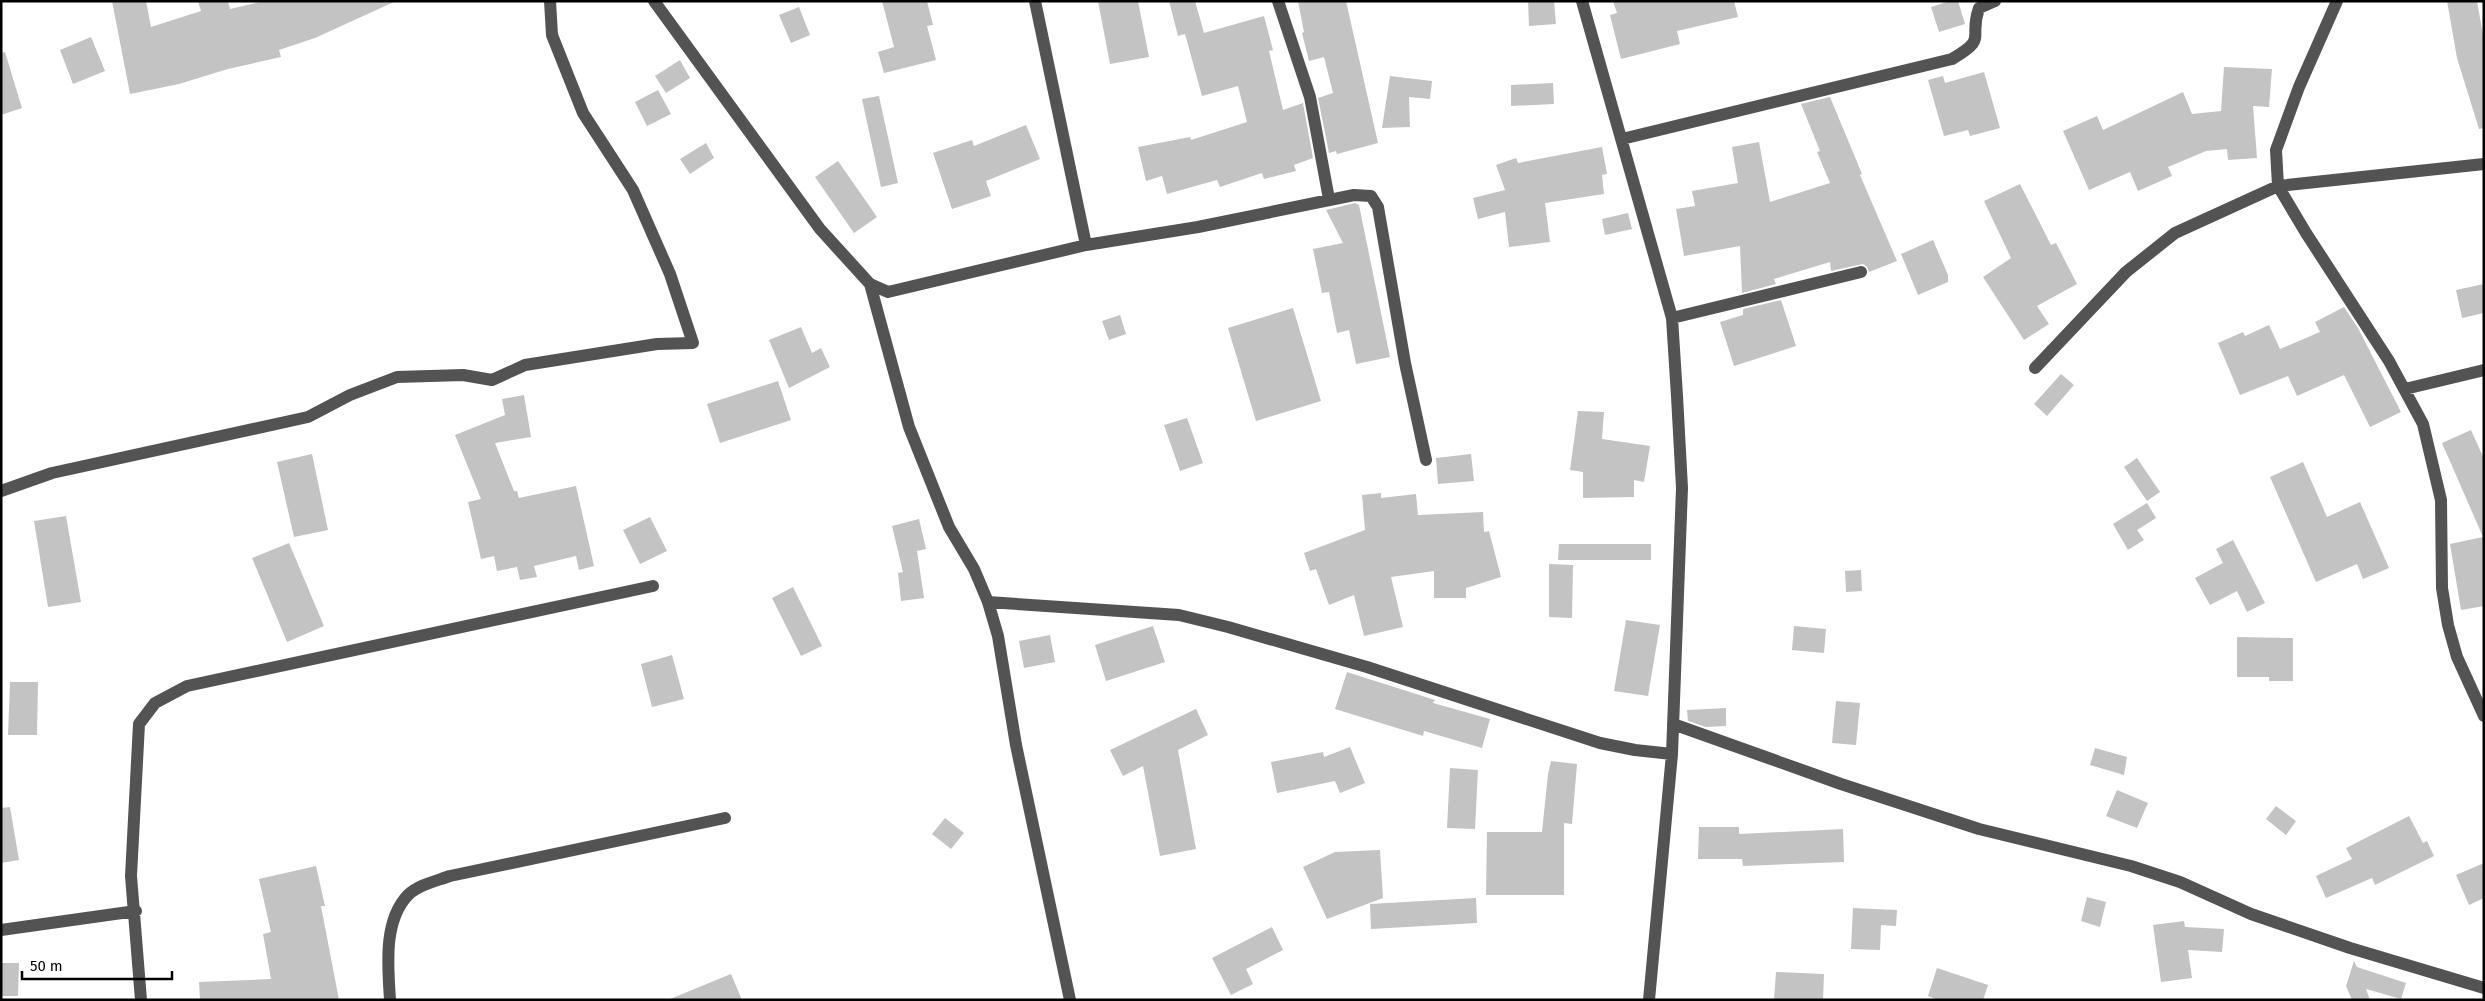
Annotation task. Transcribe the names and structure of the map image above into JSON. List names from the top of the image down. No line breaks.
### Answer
{"scale_bar":"50 m"}
